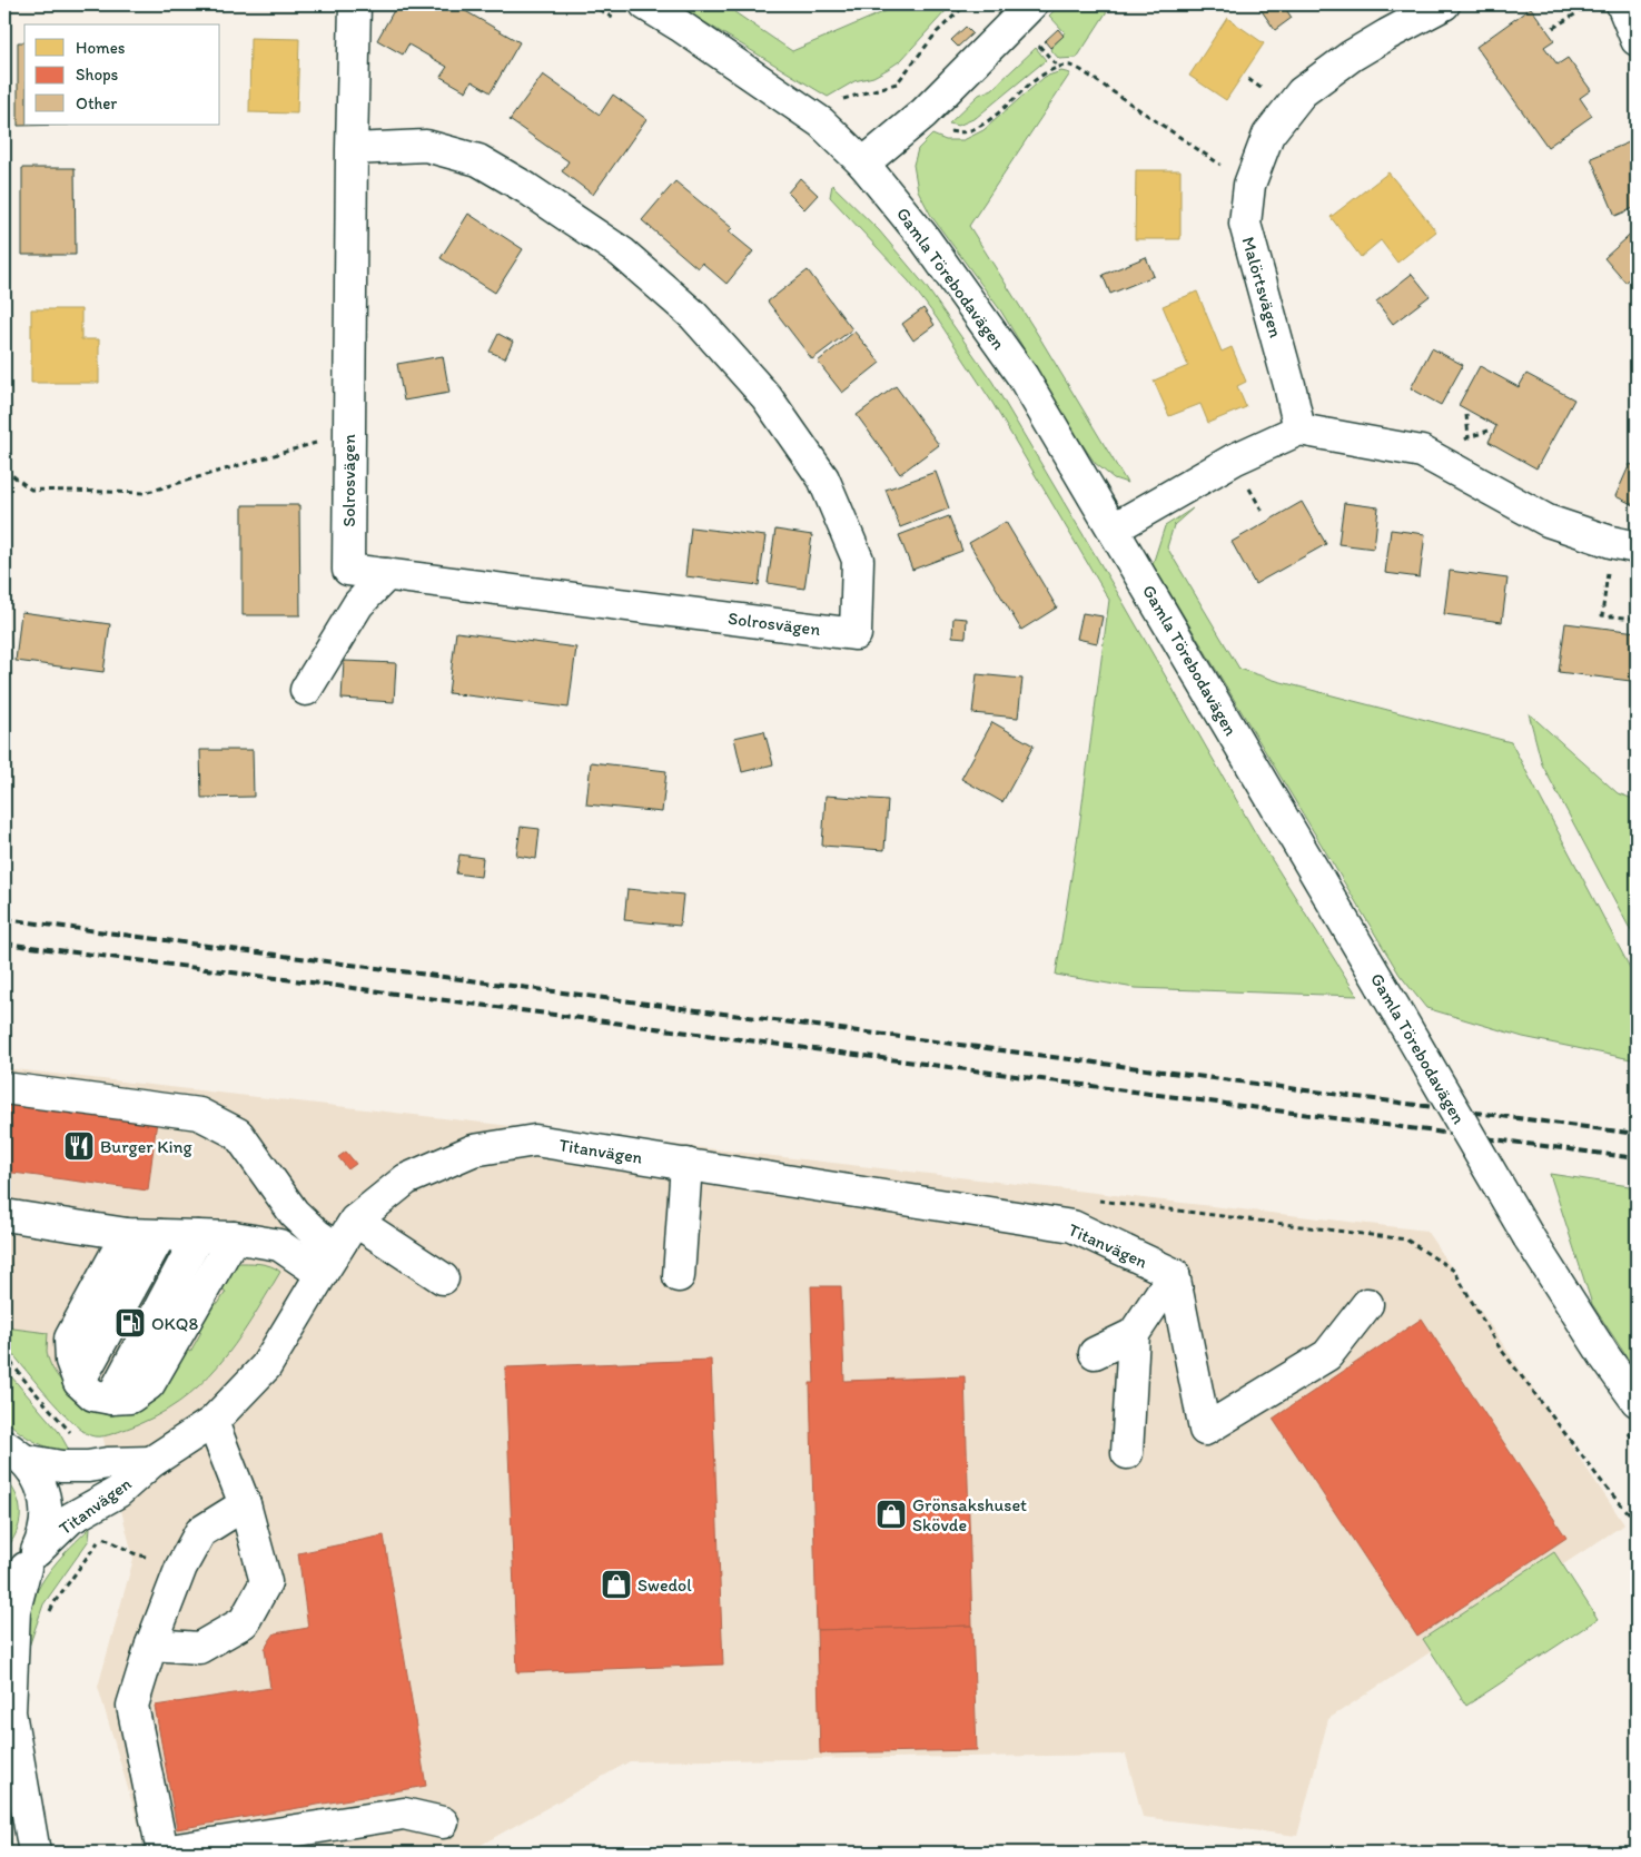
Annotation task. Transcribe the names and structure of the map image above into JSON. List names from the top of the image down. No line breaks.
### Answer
{"streets":{"street":["Gamla Törebodavägen","Malörtsvägen","Solrosvägen","Titanvägen"]},"places":{"restaurant":["Burger King"],"fuel station":["OKQ8"],"shop":["Grönsakshuset Skövde","Swedol"]},"legend":["Homes","Shops","Other"]}
